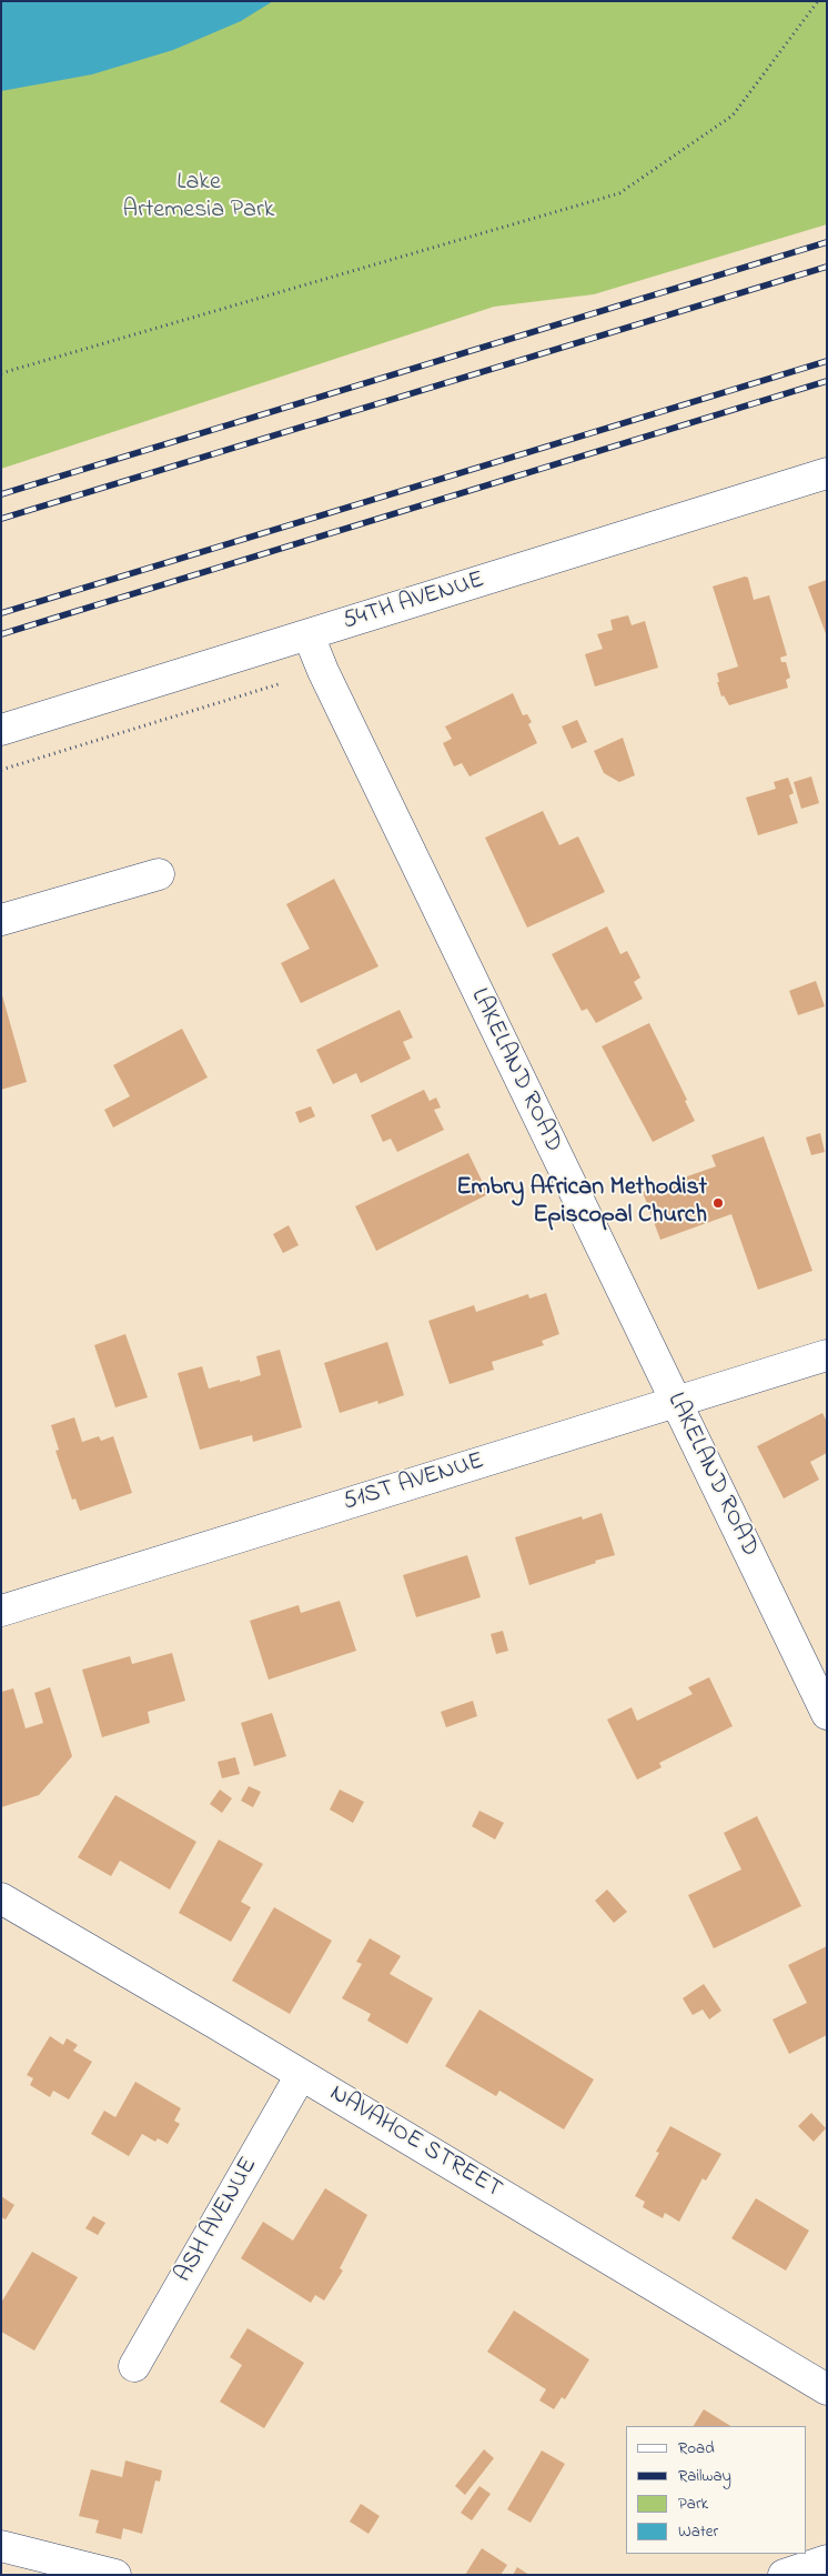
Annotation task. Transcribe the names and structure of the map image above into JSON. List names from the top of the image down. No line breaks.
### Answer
{"streets":{"street":["54TH AVENUE","LAKELAND ROAD","51ST AVENUE","NAVAHOE STREET","ASH AVENUE"]},"crossings":[["54TH AVENUE","LAKELAND ROAD"],["LAKELAND ROAD","51ST AVENUE"],["NAVAHOE STREET","ASH AVENUE"]],"parks":["Lake Artemesia Park"],"places":["Embry African Methodist Episcopal Church"],"legend":["Road","Railway","Park","Water"]}
